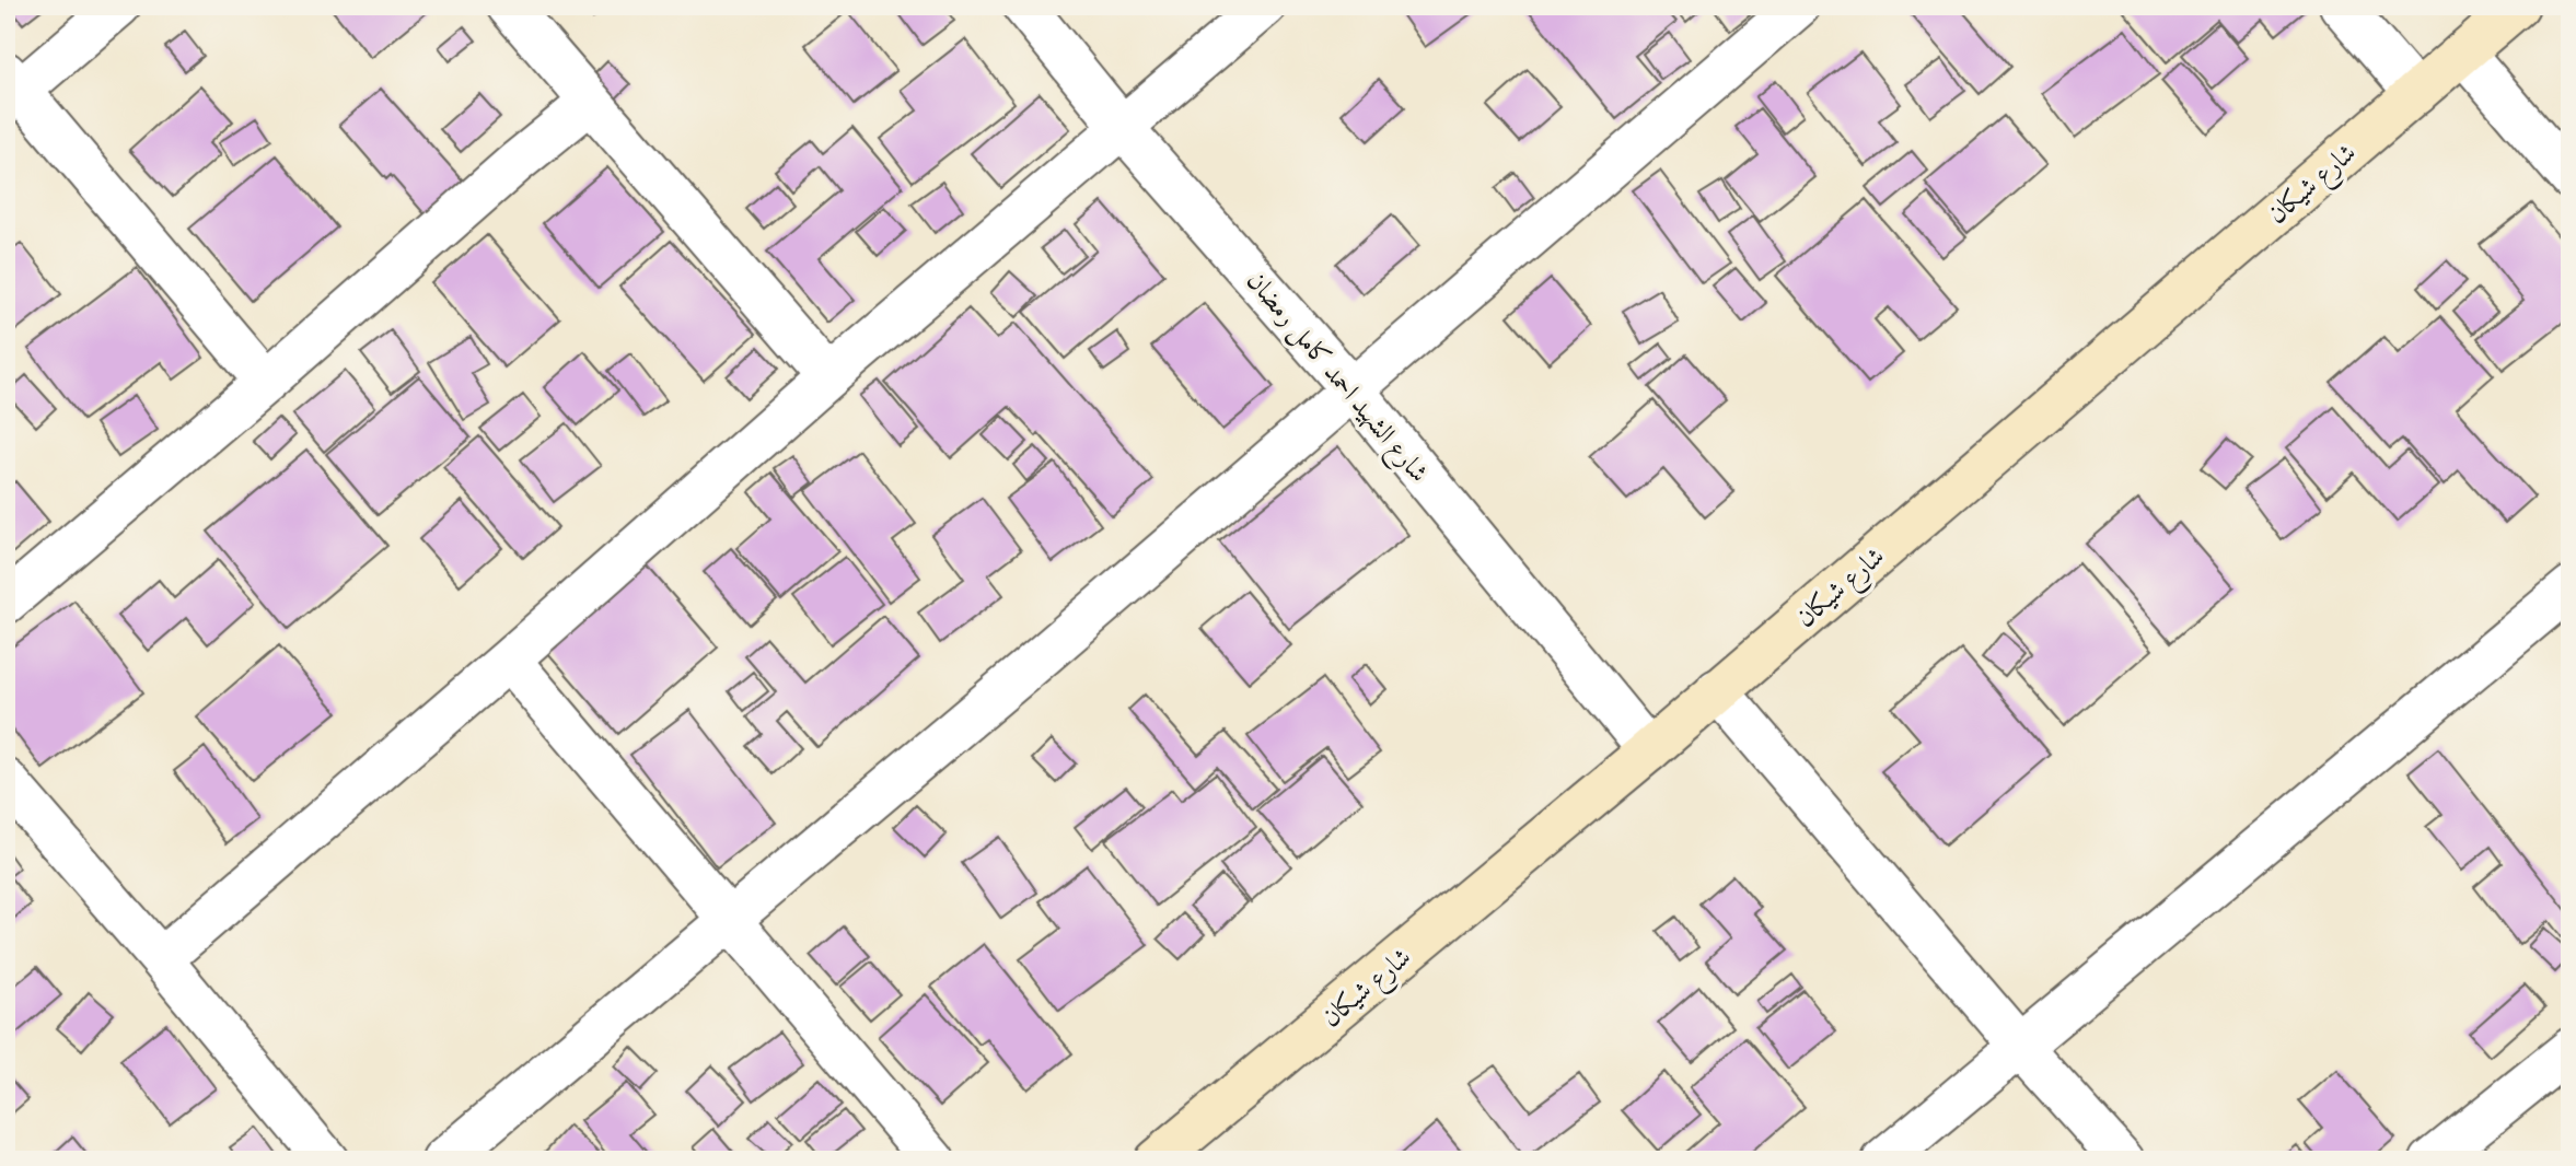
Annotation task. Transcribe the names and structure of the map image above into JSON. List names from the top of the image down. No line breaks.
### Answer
{"streets":{"street":["شارع شيكان","شارع الشهيد احمد كامل رمضان"]},"crossings":[["شارع شيكان","شارع الشهيد احمد كامل رمضان"]]}
